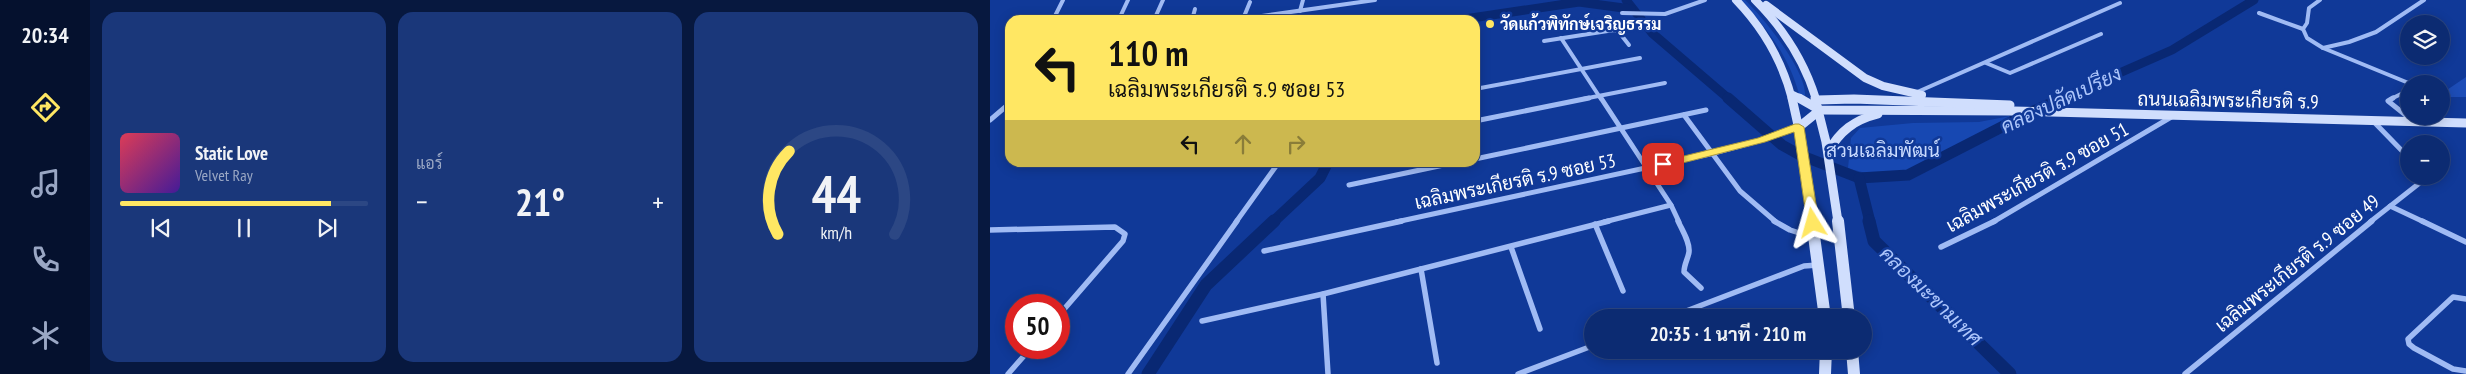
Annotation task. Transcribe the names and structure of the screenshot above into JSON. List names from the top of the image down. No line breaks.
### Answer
{"streets":{"main road":["ถนนเฉลิมพระเกียรติ ร.9"],"street":["เฉลิมพระเกียรติ ร.9 ซอย 51","เฉลิมพระเกียรติ ร.9 ซอย 53","เฉลิมพระเกียรติ ร.9 ซอย 49"]},"crossings":[["ถนนเฉลิมพระเกียรติ ร.9","เฉลิมพระเกียรติ ร.9 ซอย 51"]],"water":["คลองปลัดเปรียง","คลองมะขามเทศ"],"parks":["สวนเฉลิมพัฒน์"],"places":["วัดแก้วพิทักษ์เจริญธรรม"],"page":{"tabs":"20:34","tile":"แอร์","map_buttons":["+","−"],"turn":["110 m","เฉลิมพระเกียรติ ร.9 ซอย 53"],"song":["Static Love","Velvet Ray"],"heat":["−","21°","+"],"limit":"50","trip":"20:35 · 1 นาที · 210 m","gauge":["44","km/h"]}}
